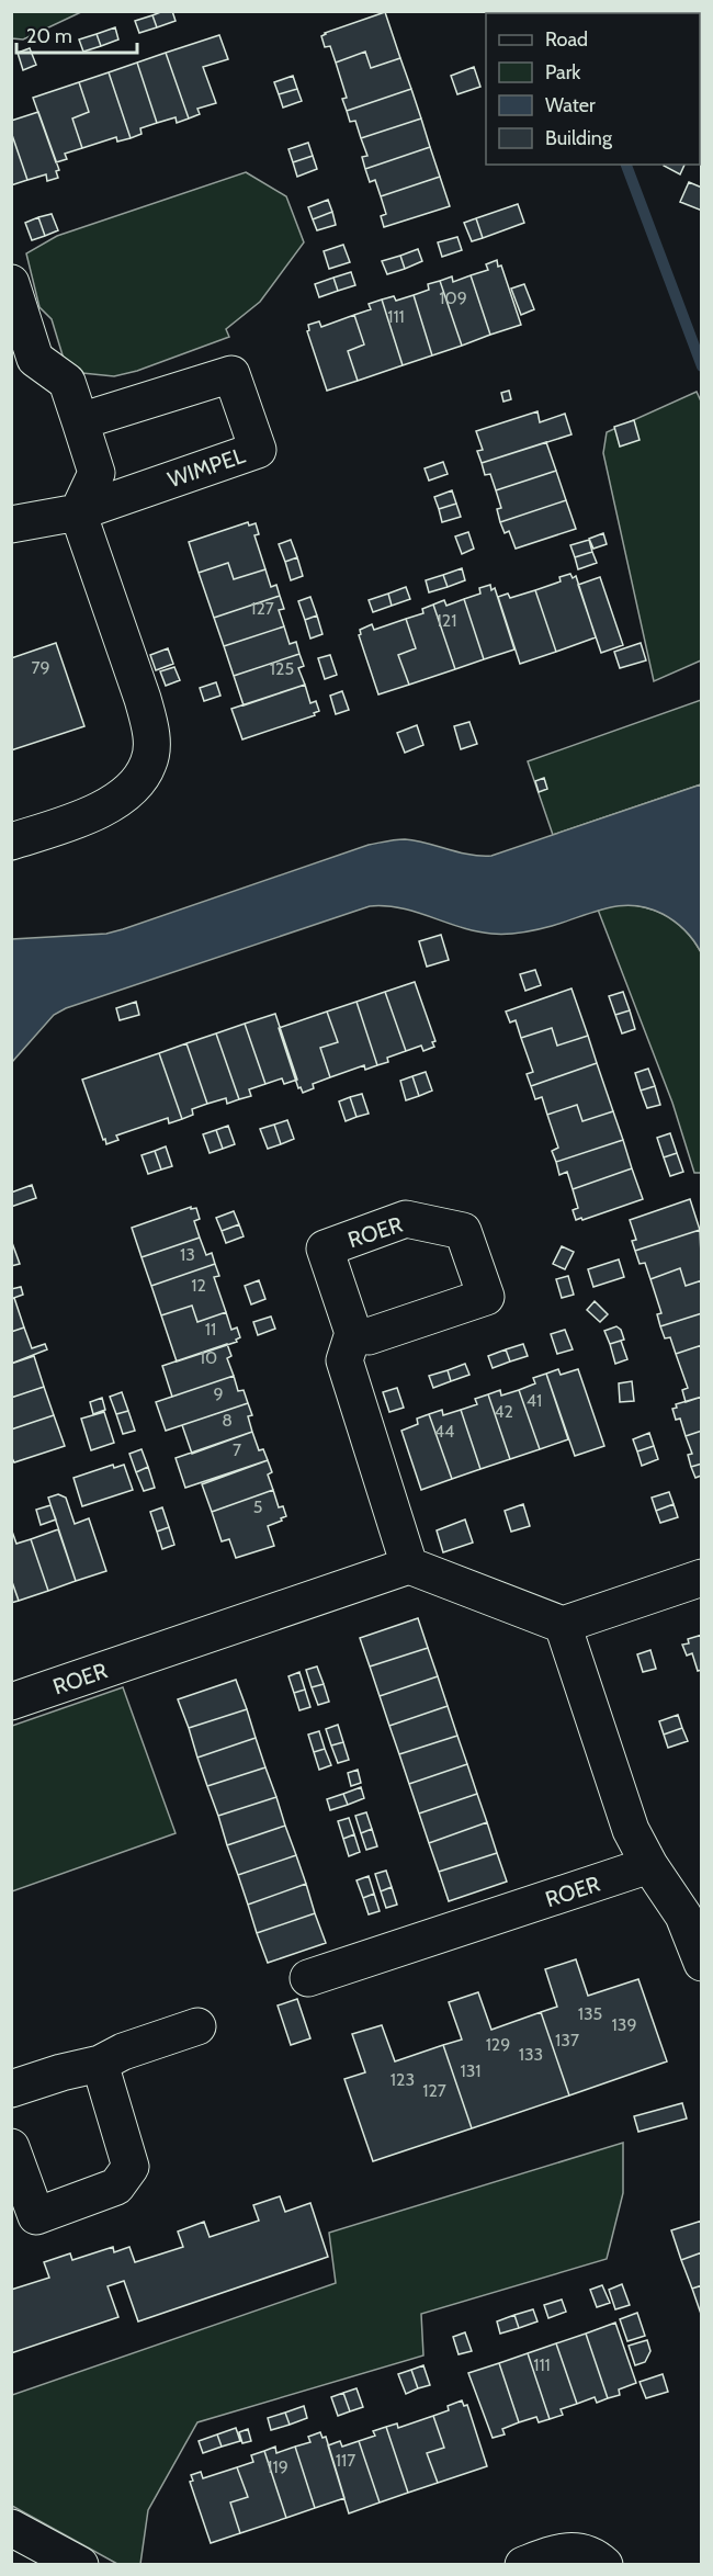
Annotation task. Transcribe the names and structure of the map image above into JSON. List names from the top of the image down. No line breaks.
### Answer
{"streets":{"street":["WIMPEL","ROER"]},"house_numbers":["109","111","127","121","79","125","13","12","11","10","9","41","42","8","44","7","5","135","139","137","129","133","131","123","127","111","117","119"],"legend":["Road","Park","Water","Building"],"scale_bar":"20 m"}
